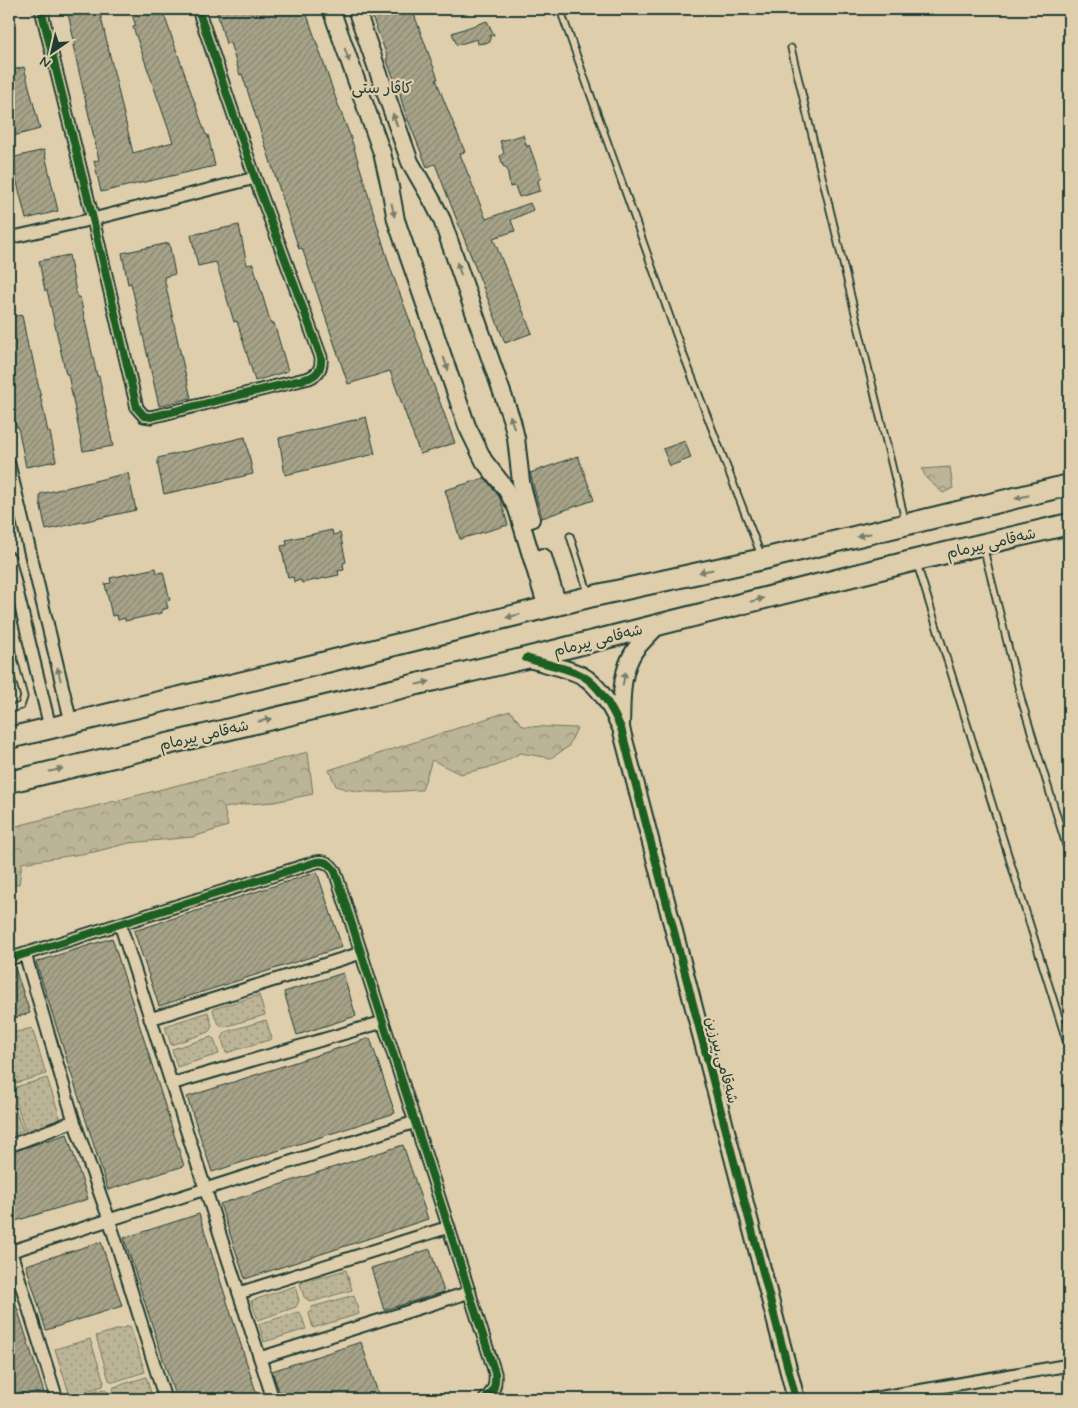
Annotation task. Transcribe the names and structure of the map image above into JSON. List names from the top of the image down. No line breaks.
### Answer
{"streets":{"highway":["شەقامی پیرمام"],"street":["شەقامی پیرزین"]},"districts":["کاڤار ستی"],"north":"bottom left"}
